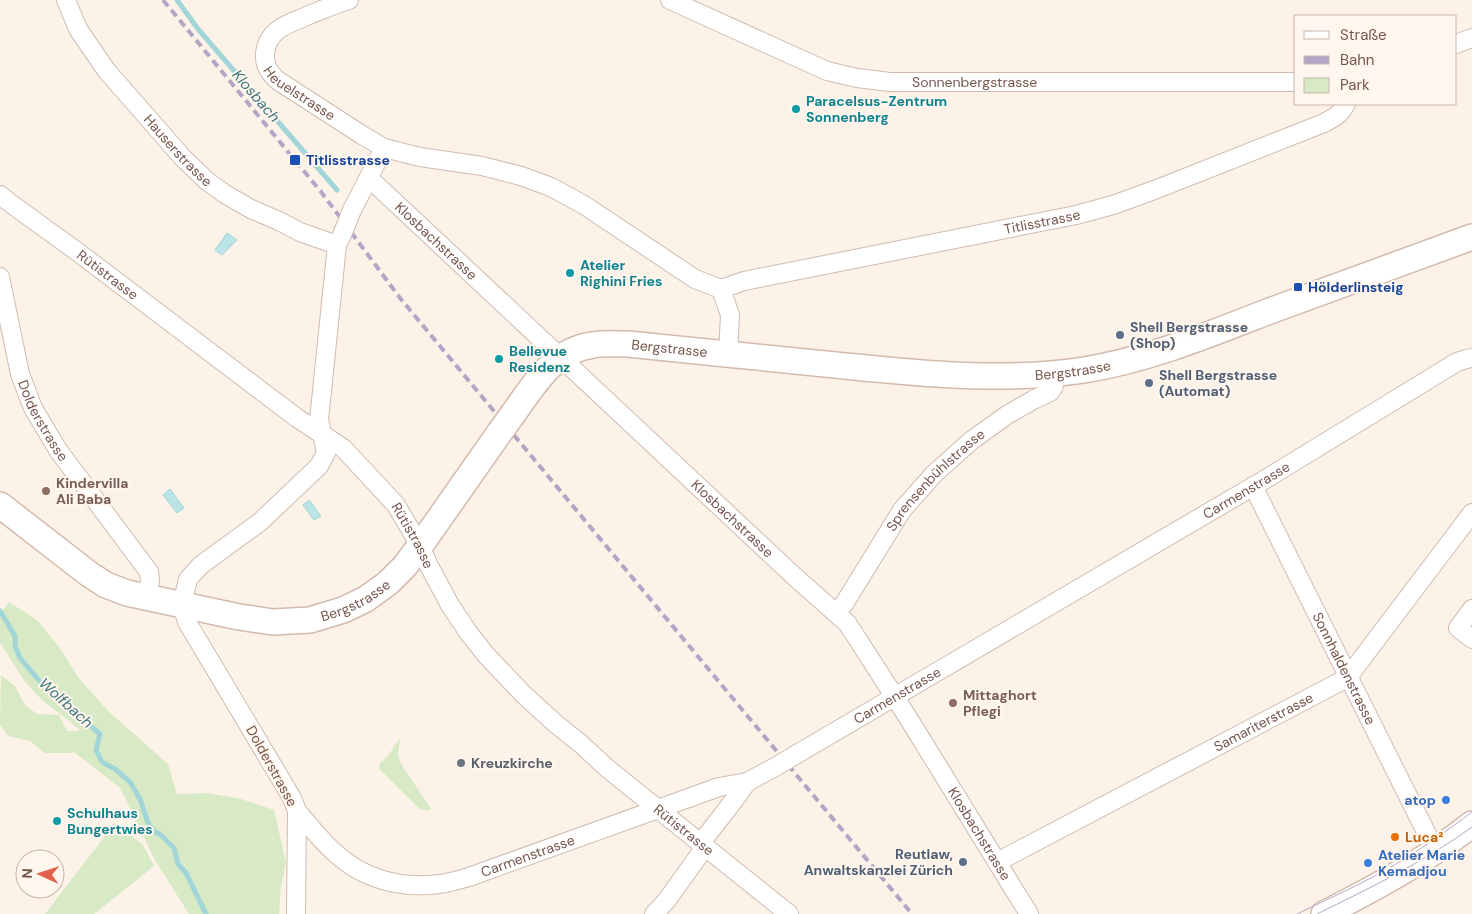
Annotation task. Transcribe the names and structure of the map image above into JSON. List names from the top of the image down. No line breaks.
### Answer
{"streets":{"main road":["Bergstrasse"],"street":["Sonnenbergstrasse","Heuelstrasse","Hauserstrasse","Titlisstrasse","Klosbachstrasse","Rütistrasse","Dolderstrasse","Sprensenbühlstrasse","Carmenstrasse","Sonnhaldenstrasse","Samariterstrasse"]},"crossings":[["Klosbachstrasse","Bergstrasse"],["Klosbachstrasse","Sprensenbühlstrasse"],["Klosbachstrasse","Carmenstrasse"],["Klosbachstrasse","Samariterstrasse"],["Rütistrasse","Bergstrasse"],["Rütistrasse","Carmenstrasse"],["Bergstrasse","Dolderstrasse"],["Bergstrasse","Sprensenbühlstrasse"],["Dolderstrasse","Carmenstrasse"],["Carmenstrasse","Sonnhaldenstrasse"],["Sonnhaldenstrasse","Samariterstrasse"]],"water":["Klosbach","Wolfbach"],"places":{"other":["Paracelsus-Zentrum Sonnenberg","Atelier Righini Fries","Shell Bergstrasse (Shop)","Bellevue Residenz","Shell Bergstrasse (Automat)","Kindervilla Ali Baba","Mittaghort Pflegi","Kreuzkirche","atop","Schulhaus Bungertwies","Luca²","Reutlaw, Anwaltskanzlei Zürich","Atelier Marie Kemadjou"],"transit":["Titlisstrasse","Hölderlinsteig"]},"legend":["Straße","Bahn","Park"],"north":"left"}
